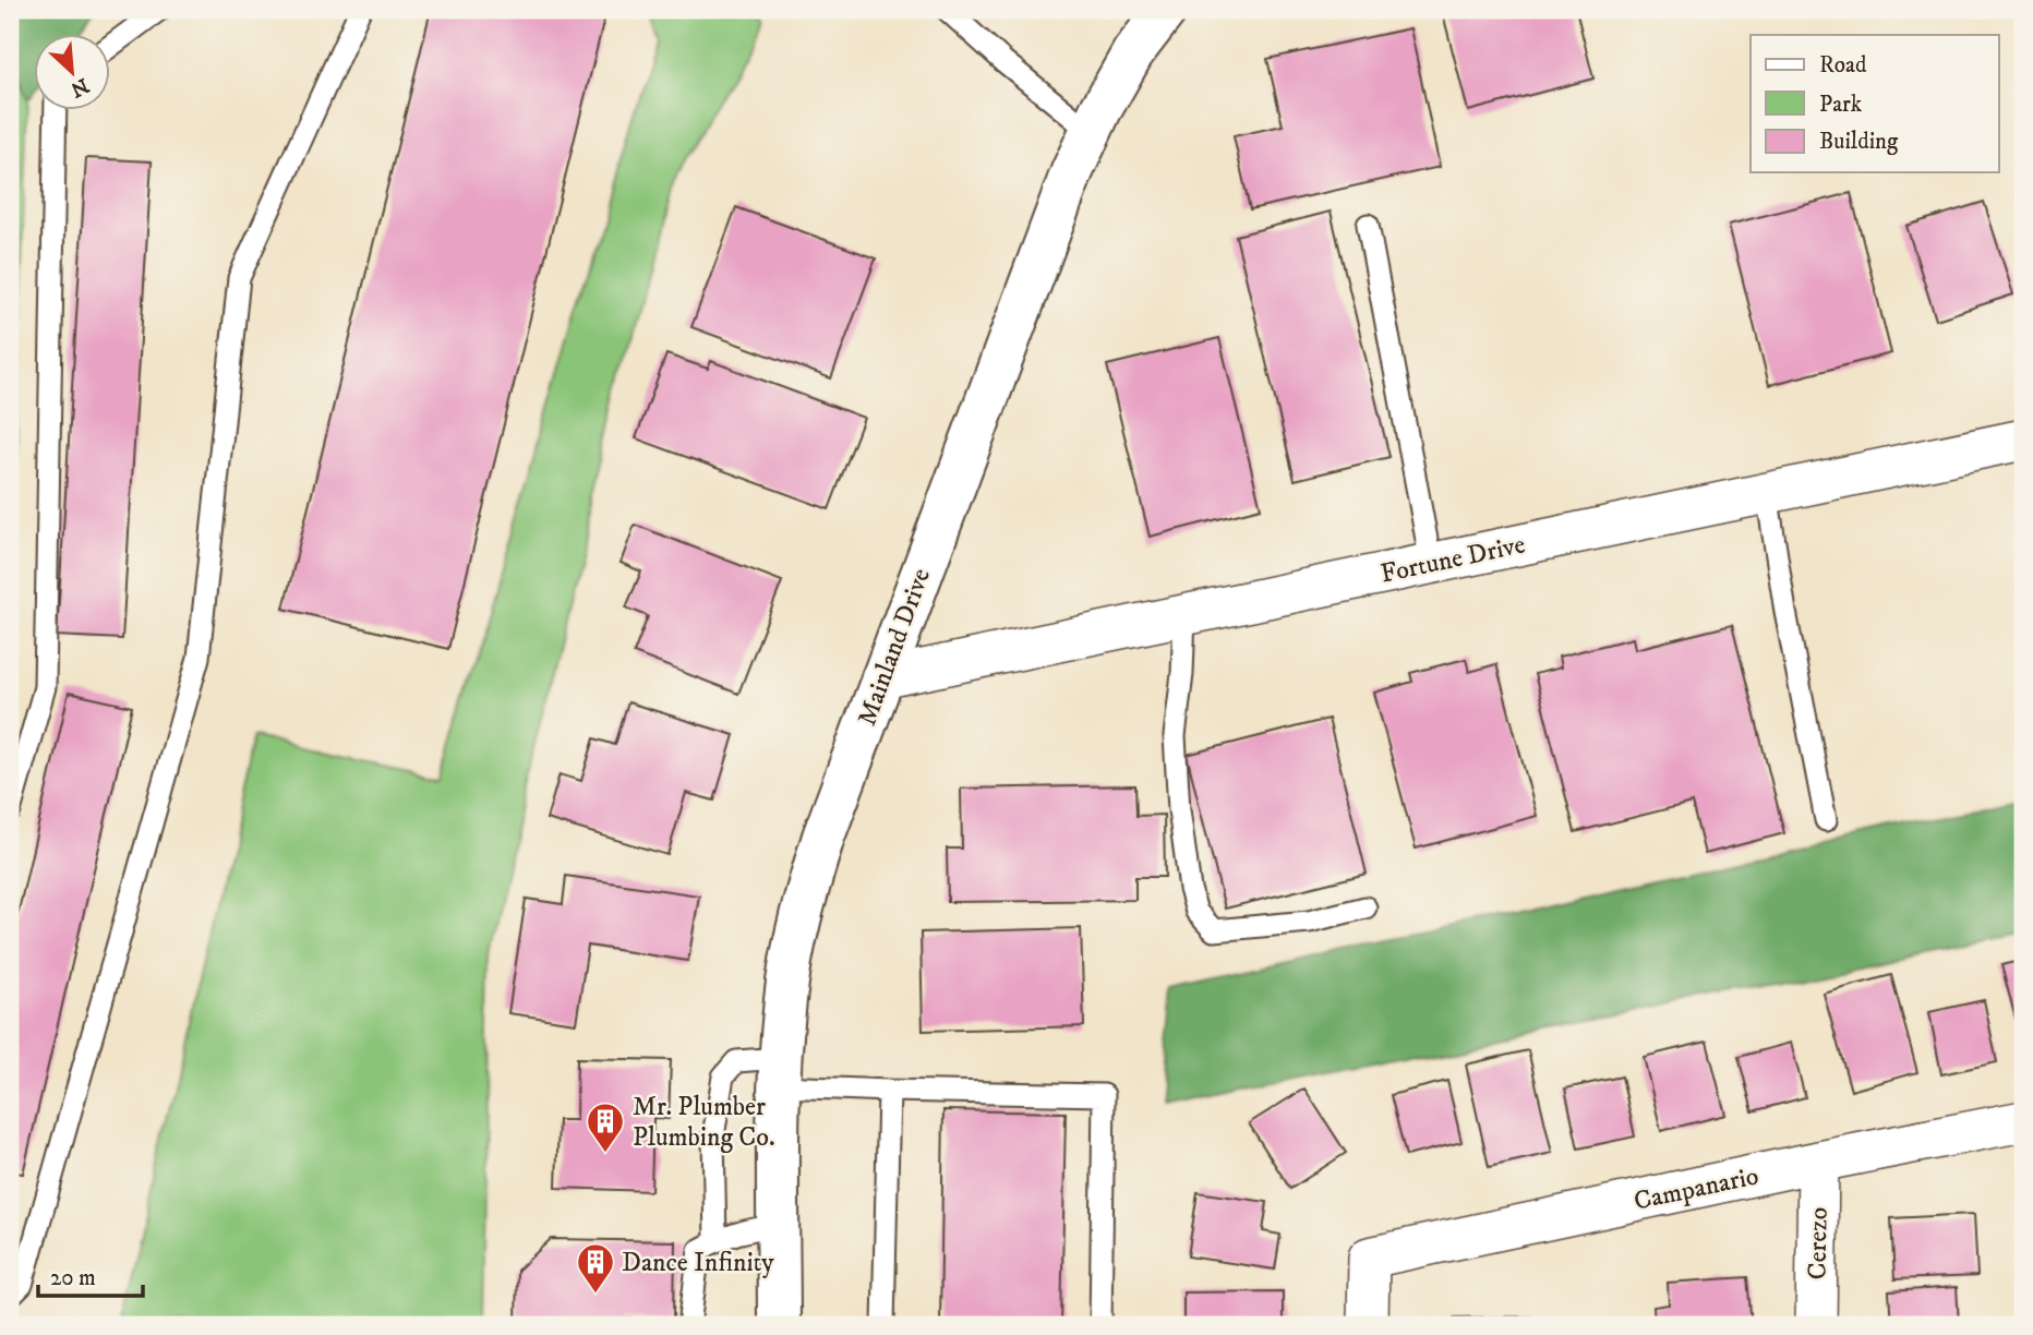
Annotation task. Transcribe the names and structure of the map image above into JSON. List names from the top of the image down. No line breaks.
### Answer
{"streets":{"main road":["Mainland Drive"],"street":["Fortune Drive","Campanario","Cerezo"]},"crossings":[["Fortune Drive","Mainland Drive"],["Campanario","Cerezo"]],"places":{"building":["Mr. Plumber Plumbing Co.","Dance Infinity"]},"legend":["Road","Park","Building"],"scale_bar":"20 m","north":"bottom right"}
